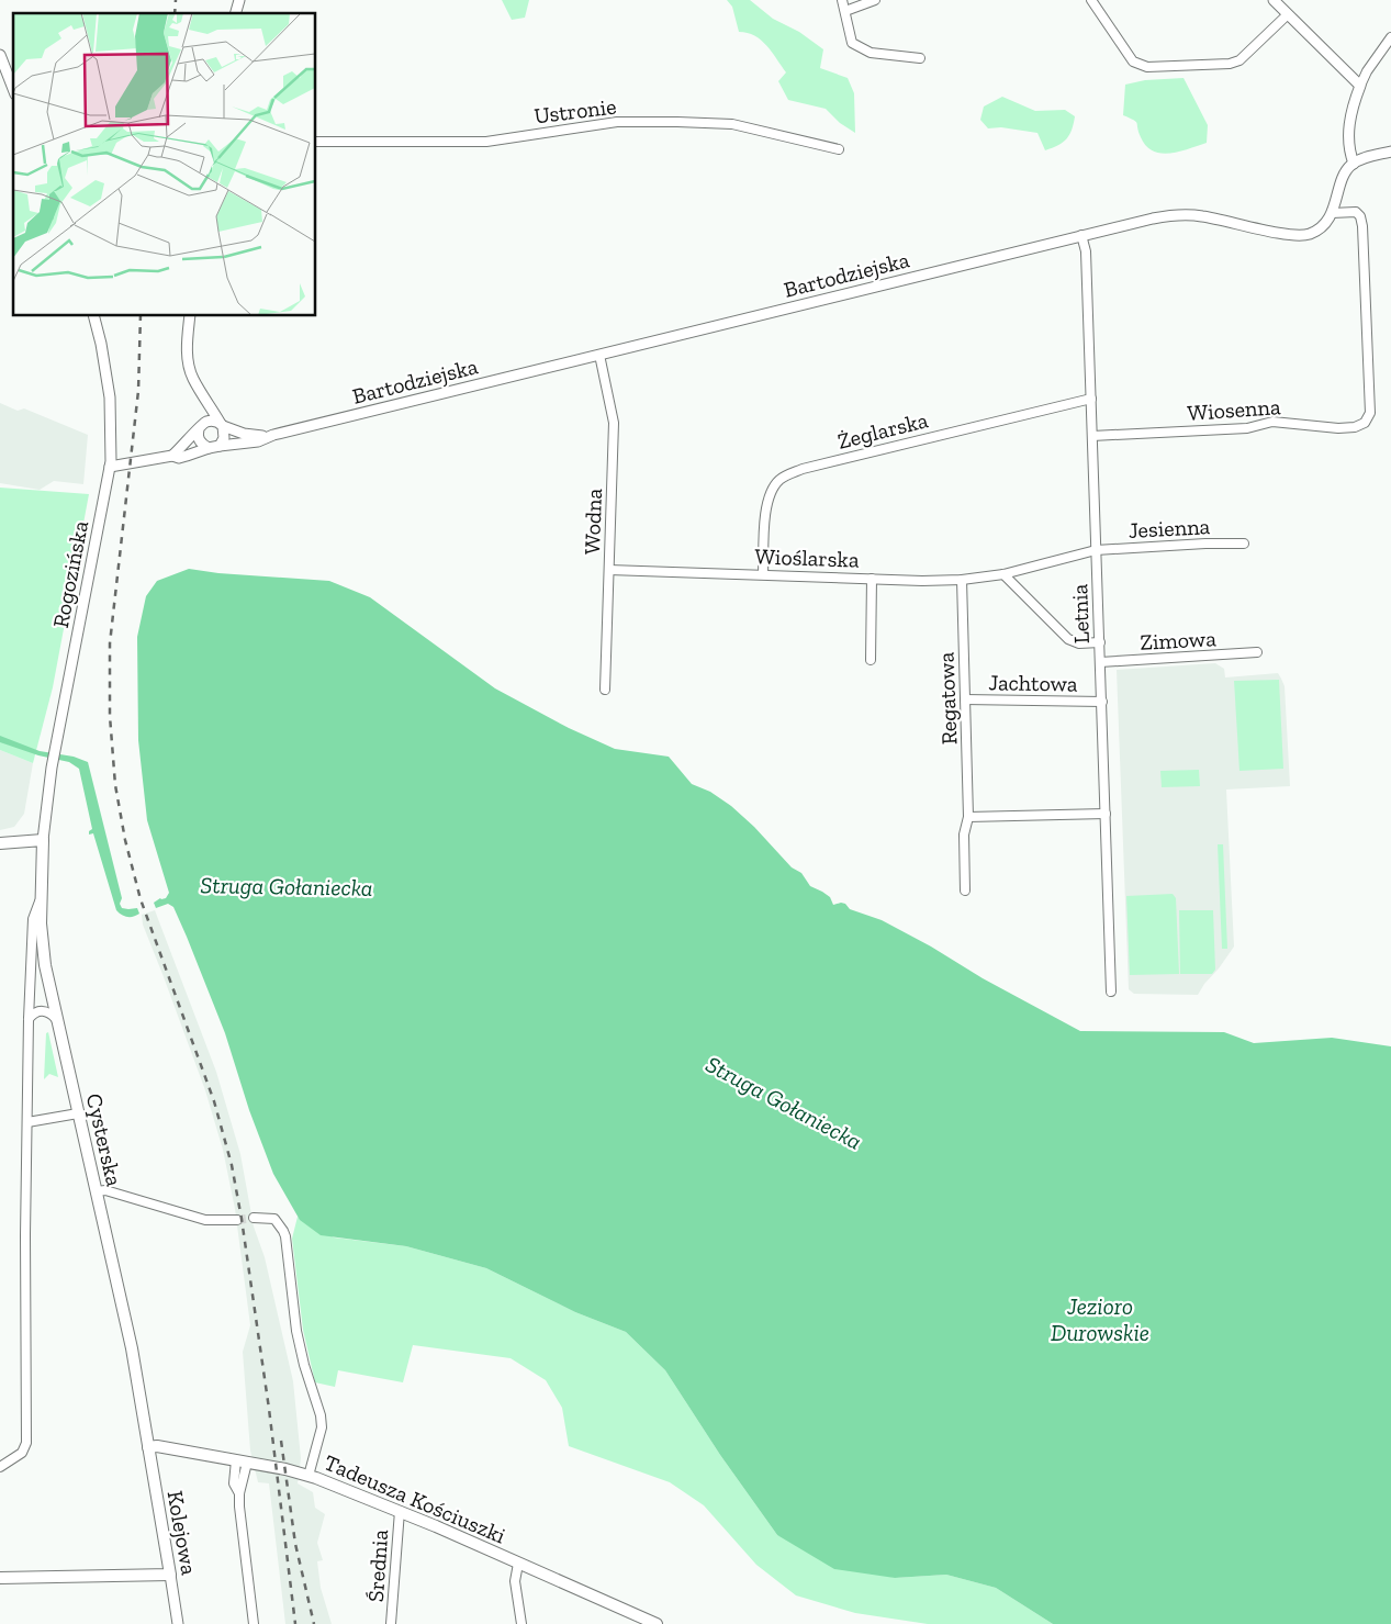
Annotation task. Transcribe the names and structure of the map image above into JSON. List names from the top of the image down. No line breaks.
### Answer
{"streets":{"main road":["Cysterska","Tadeusza Kościuszki","Kolejowa"],"street":["Ustronie","Bartodziejska","Wiosenna","Żeglarska","Wodna","Jesienna","Wioślarska","Rogozińska","Letnia","Zimowa","Jachtowa","Regatowa","Średnia"]},"crossings":[["Bartodziejska","Wiosenna"],["Bartodziejska","Wodna"],["Bartodziejska","Letnia"],["Wiosenna","Letnia"],["Żeglarska","Wioślarska"],["Żeglarska","Letnia"],["Wodna","Wioślarska"],["Jesienna","Wioślarska"],["Jesienna","Letnia"],["Wioślarska","Letnia"],["Wioślarska","Regatowa"],["Rogozińska","Cysterska"],["Letnia","Zimowa"],["Letnia","Jachtowa"],["Jachtowa","Regatowa"],["Cysterska","Tadeusza Kościuszki"],["Cysterska","Kolejowa"],["Tadeusza Kościuszki","Kolejowa"],["Tadeusza Kościuszki","Średnia"]],"water":["Struga Gołaniecka","Jezioro Durowskie"]}
